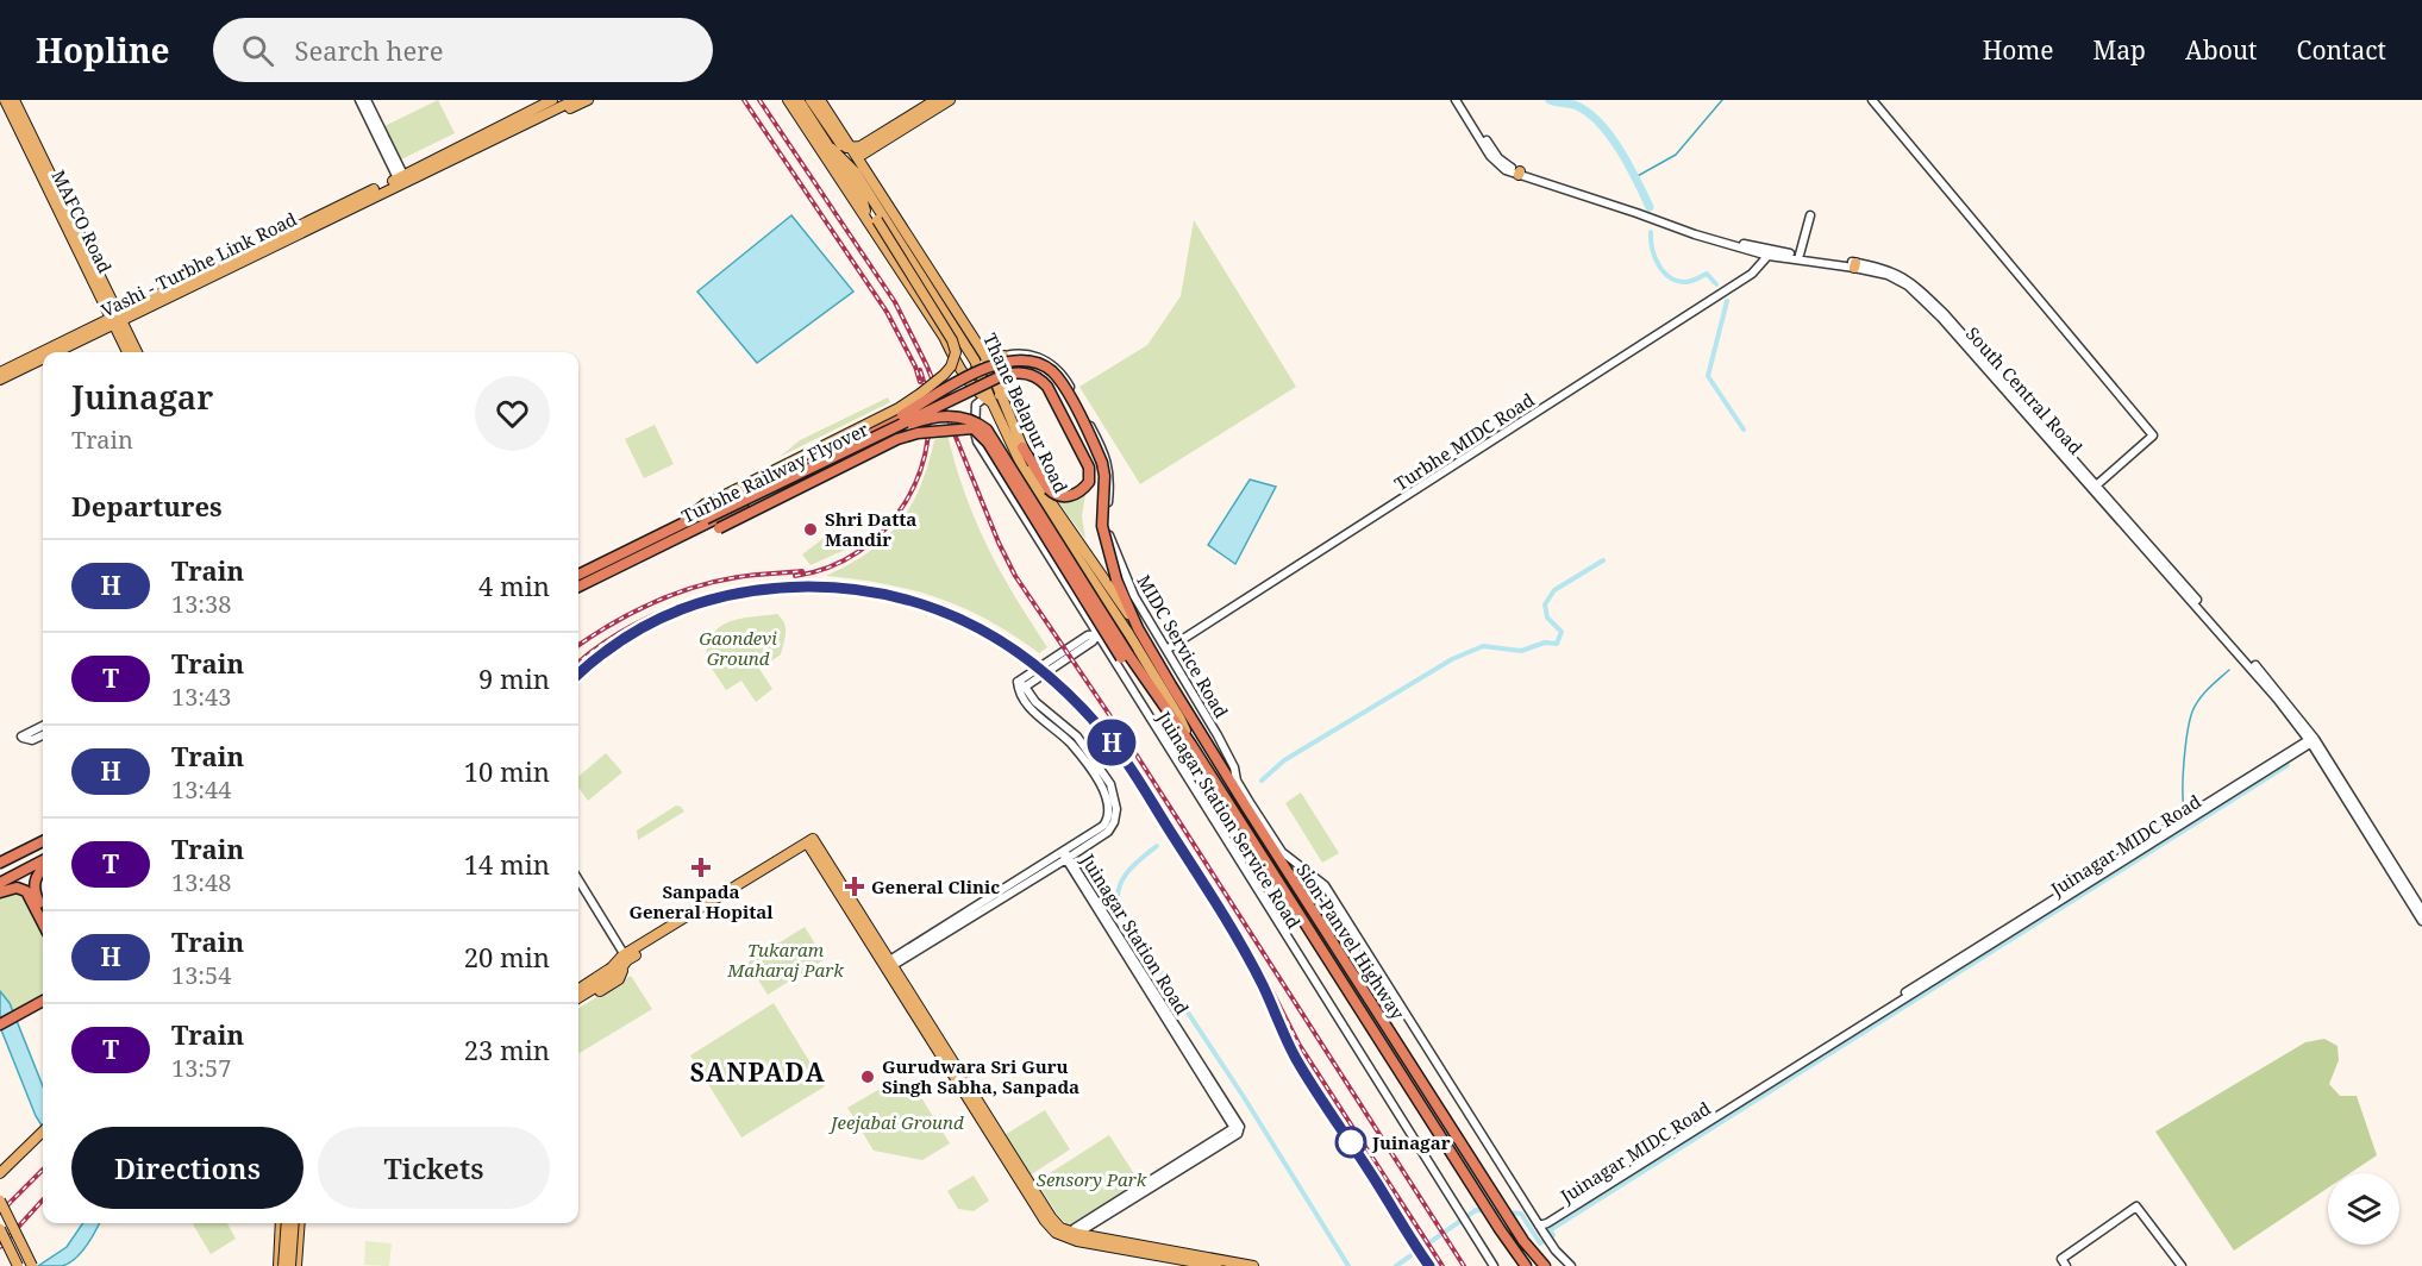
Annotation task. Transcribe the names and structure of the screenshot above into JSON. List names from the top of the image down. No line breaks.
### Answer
{"streets":{"highway":["Turbhe Railway Flyover","Sion-Panvel Highway"],"main road":["MAFCO Road","Vashi - Turbhe Link Road","Thane Belapur Road"],"street":["South Central Road","Turbhe MIDC Road","MIDC Service Road","Juinagar Station Service Road","Juinagar MIDC Road","Juinagar Station Road"]},"crossings":[["MAFCO Road","Vashi - Turbhe Link Road"],["South Central Road","Turbhe MIDC Road"],["South Central Road","Juinagar MIDC Road"],["Thane Belapur Road","Turbhe Railway Flyover"],["Thane Belapur Road","MIDC Service Road"],["Thane Belapur Road","Juinagar Station Service Road"],["Thane Belapur Road","Sion-Panvel Highway"],["Turbhe MIDC Road","MIDC Service Road"],["Turbhe Railway Flyover","Sion-Panvel Highway"],["MIDC Service Road","Juinagar MIDC Road"],["MIDC Service Road","Sion-Panvel Highway"]],"districts":["SANPADA"],"parks":["Gaondevi Ground","Tukaram Maharaj Park","Jeejabai Ground","Sensory Park"],"places":{"other":["Shri Datta Mandir","Gurudwara Sri Guru Singh Sabha, Sanpada","Juinagar"],"health":["Sanpada General Hopital","General Clinic"]},"page":{"header":"Hopline","search":"Search here","nav":["Home","Map","About","Contact"],"on_map":"H","heading":[["Juinagar","Train"],"Departures"],"list":[{"mark":"H","name":"Train","note":"13:38","value":"4 min"},{"mark":"T","name":"Train","note":"13:43","value":"9 min"},{"mark":"H","name":"Train","note":"13:44","value":"10 min"},{"mark":"T","name":"Train","note":"13:48","value":"14 min"},{"mark":"H","name":"Train","note":"13:54","value":"20 min"},{"mark":"T","name":"Train","note":"13:57","value":"23 min"}],"buttons":["Directions","Tickets"]}}
